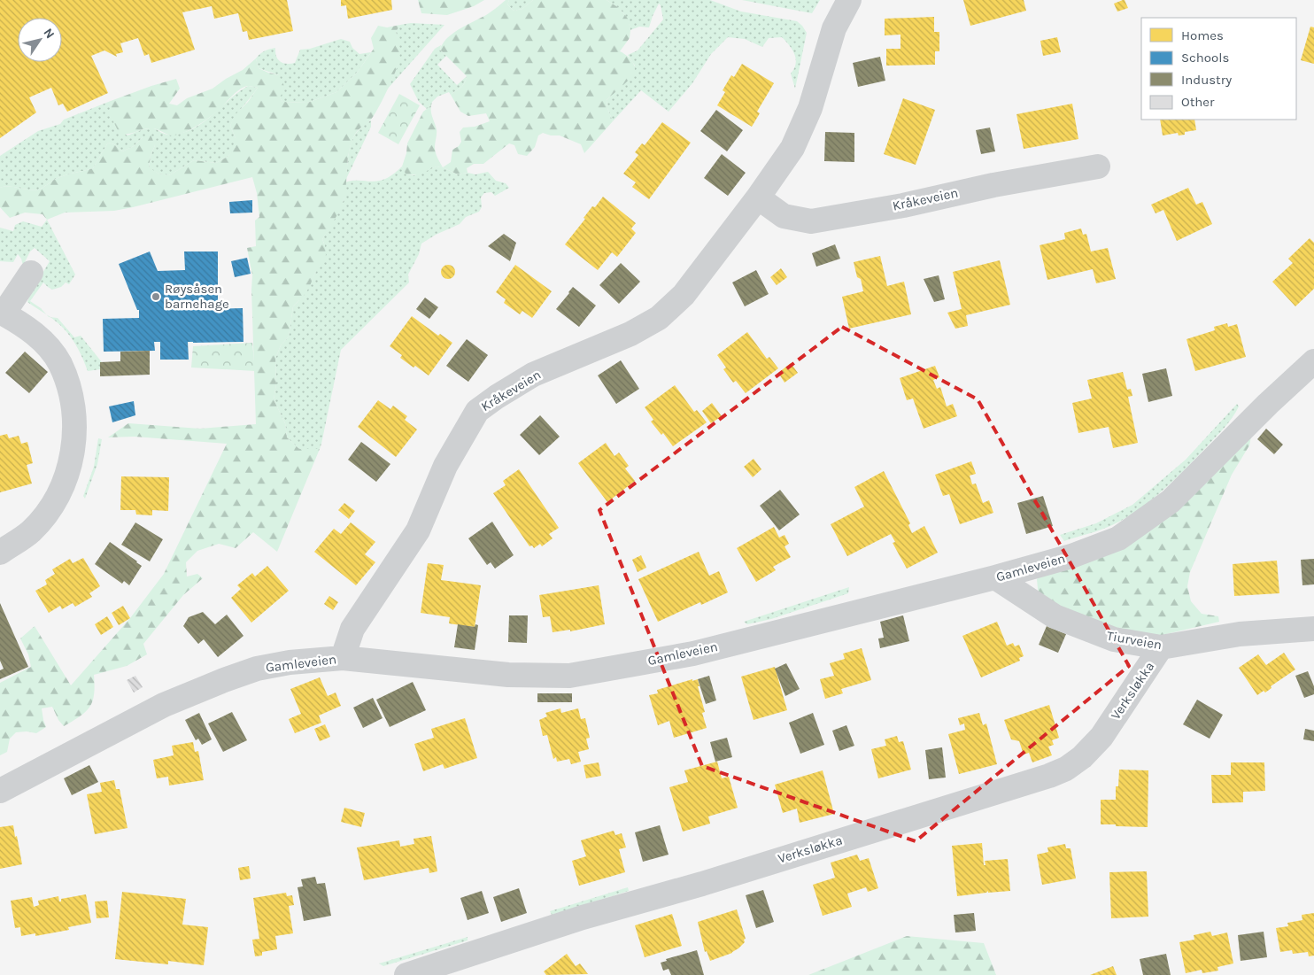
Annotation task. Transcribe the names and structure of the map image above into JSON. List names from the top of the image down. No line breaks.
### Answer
{"streets":{"street":["Kråkeveien","Gamleveien","Tiurveien","Verksløkka"]},"crossings":[["Kråkeveien","Gamleveien"],["Gamleveien","Tiurveien"],["Tiurveien","Verksløkka"]],"places":["Røysåsen barnehage"],"legend":["Homes","Schools","Industry","Other"],"north":"top right"}
